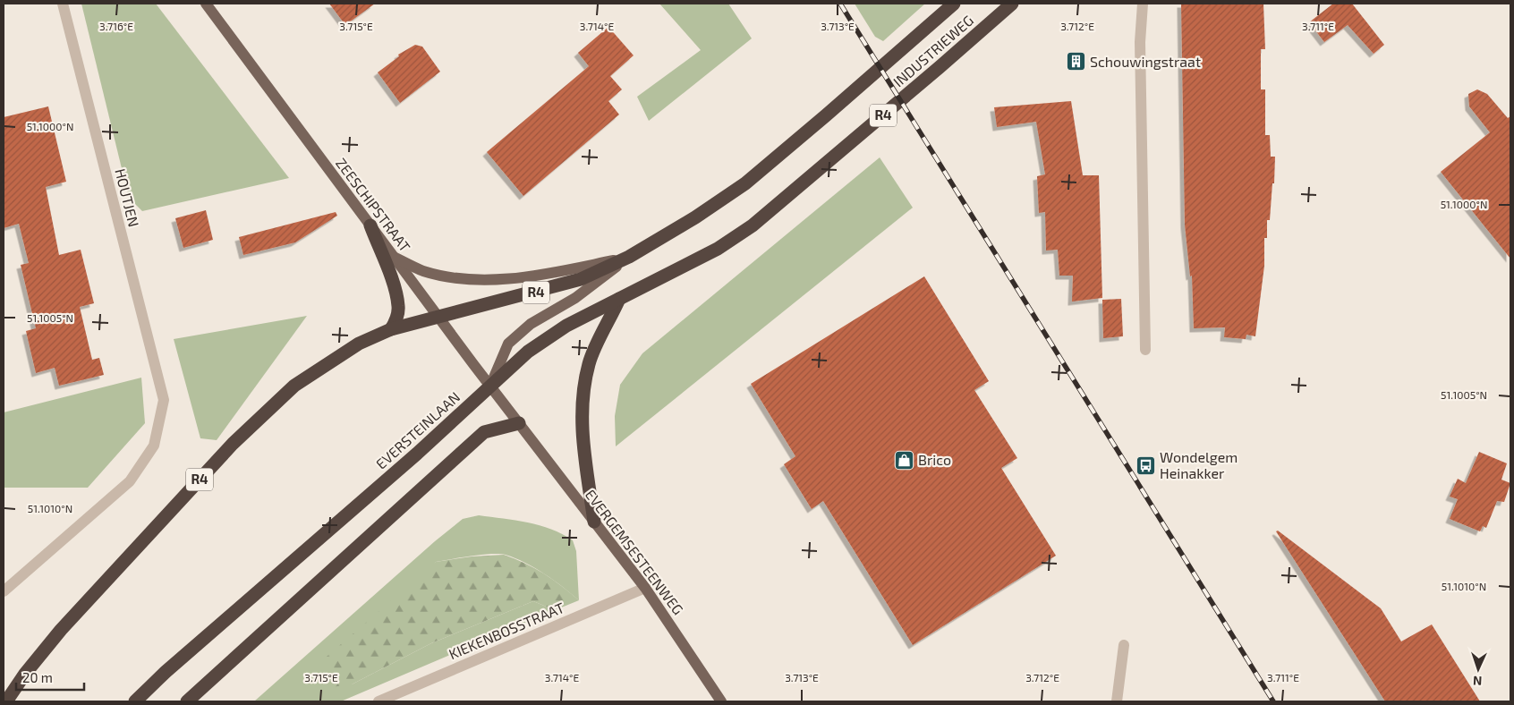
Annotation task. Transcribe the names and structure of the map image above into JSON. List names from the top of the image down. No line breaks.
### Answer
{"streets":{"highway":["INDUSTRIEWEG","R4","EVERSTEINLAAN"],"main road":["ZEESCHIPSTRAAT","EVERGEMSESTEENWEG"],"street":["HOUTJEN","KIEKENBOSSTRAAT"]},"crossings":[["INDUSTRIEWEG","R4"],["INDUSTRIEWEG","EVERSTEINLAAN"],["R4","ZEESCHIPSTRAAT"],["ZEESCHIPSTRAAT","EVERSTEINLAAN"],["ZEESCHIPSTRAAT","EVERGEMSESTEENWEG"],["EVERGEMSESTEENWEG","KIEKENBOSSTRAAT"]],"places":{"building":["Schouwingstraat"],"shop":["Brico"],"bus stop":["Wondelgem Heinakker"]},"scale_bar":"20 m","north":"bottom","coordinates":["3.716°E","3.715°E","3.714°E","3.713°E","3.712°E","3.711°E","51.1000°N","51.1005°N","51.1010°N"]}
